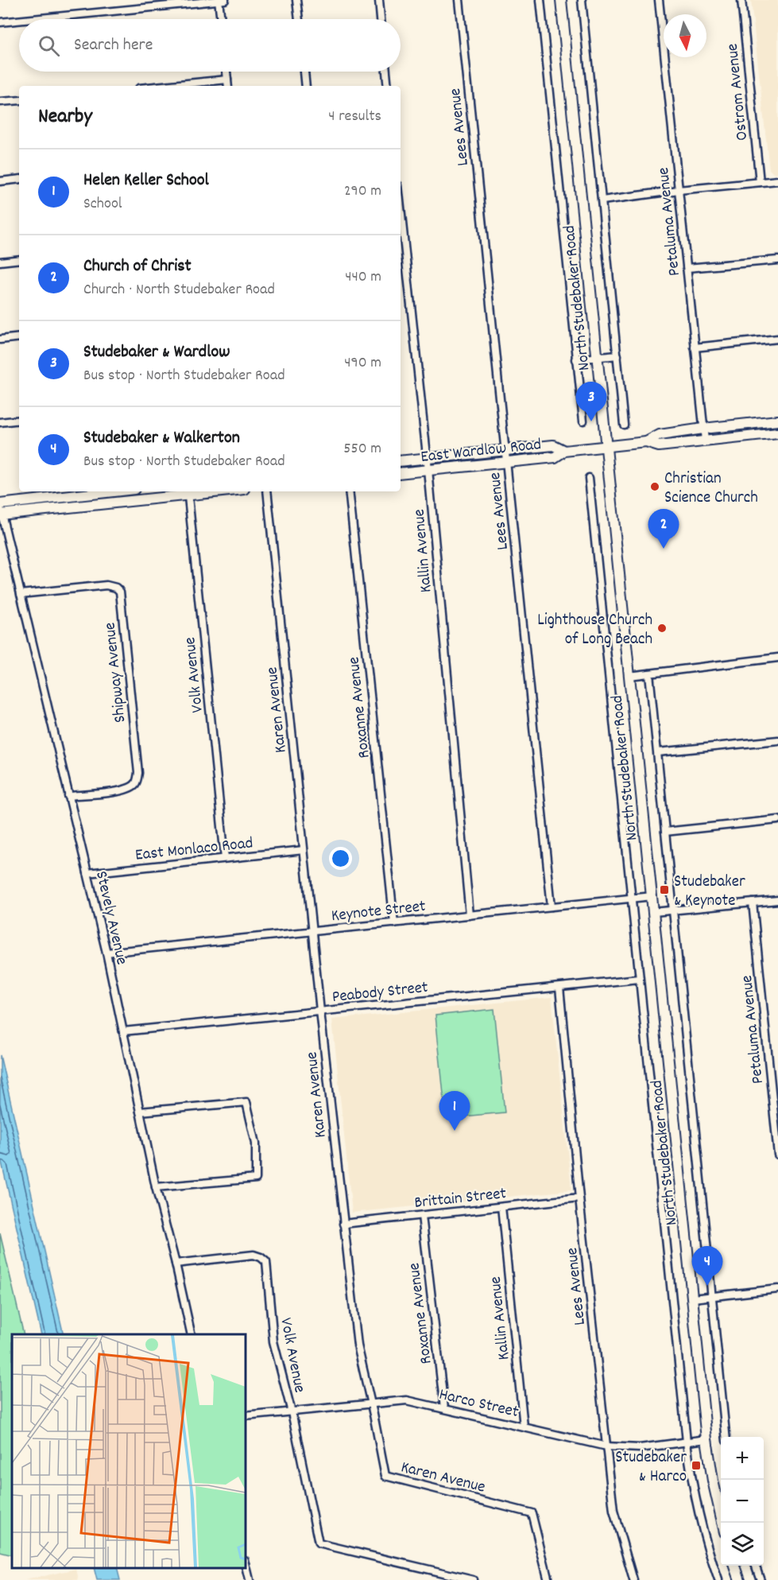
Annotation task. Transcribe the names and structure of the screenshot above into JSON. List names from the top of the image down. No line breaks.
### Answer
{"streets":{"main road":["North Studebaker Road","East Wardlow Road"],"street":["Ostrom Avenue","Lees Avenue","Petaluma Avenue","Kallin Avenue","Shipway Avenue","Volk Avenue","Roxanne Avenue","Karen Avenue","East Monlaco Road","Keynote Street","Stevely Avenue","Peabody Street","Brittain Street","Harco Street"]},"crossings":[["Lees Avenue","East Wardlow Road"],["Lees Avenue","Keynote Street"],["Lees Avenue","Peabody Street"],["Lees Avenue","Brittain Street"],["Lees Avenue","Harco Street"],["Petaluma Avenue","East Wardlow Road"],["North Studebaker Road","East Wardlow Road"],["North Studebaker Road","Keynote Street"],["North Studebaker Road","Peabody Street"],["North Studebaker Road","Harco Street"],["East Wardlow Road","Kallin Avenue"],["Kallin Avenue","Keynote Street"],["Kallin Avenue","Brittain Street"],["Kallin Avenue","Harco Street"],["Shipway Avenue","Stevely Avenue"],["Volk Avenue","East Monlaco Road"],["Volk Avenue","Stevely Avenue"],["Volk Avenue","Harco Street"],["Roxanne Avenue","Keynote Street"],["Roxanne Avenue","Brittain Street"],["Roxanne Avenue","Harco Street"],["Karen Avenue","East Monlaco Road"],["Karen Avenue","Keynote Street"],["Karen Avenue","Peabody Street"],["Karen Avenue","Brittain Street"],["Karen Avenue","Harco Street"],["East Monlaco Road","Stevely Avenue"],["Keynote Street","Stevely Avenue"],["Stevely Avenue","Peabody Street"]],"places":{"other":["Christian Science Church","Lighthouse Church of Long Beach"],"transit":["Studebaker & Keynote","Studebaker & Harco"]},"north":"bottom","page":{"search":"Search here","heading":["Nearby","4 results"],"list":[{"mark":"1","name":"Helen Keller School","note":"School","value":"290 m"},{"mark":"2","name":"Church of Christ","note":"Church · North Studebaker Road","value":"440 m"},{"mark":"3","name":"Studebaker & Wardlow","note":"Bus stop · North Studebaker Road","value":"490 m"},{"mark":"4","name":"Studebaker & Walkerton","note":"Bus stop · North Studebaker Road","value":"550 m"}],"pins":["3","2","1","4"],"map_buttons":["+","−"]}}
